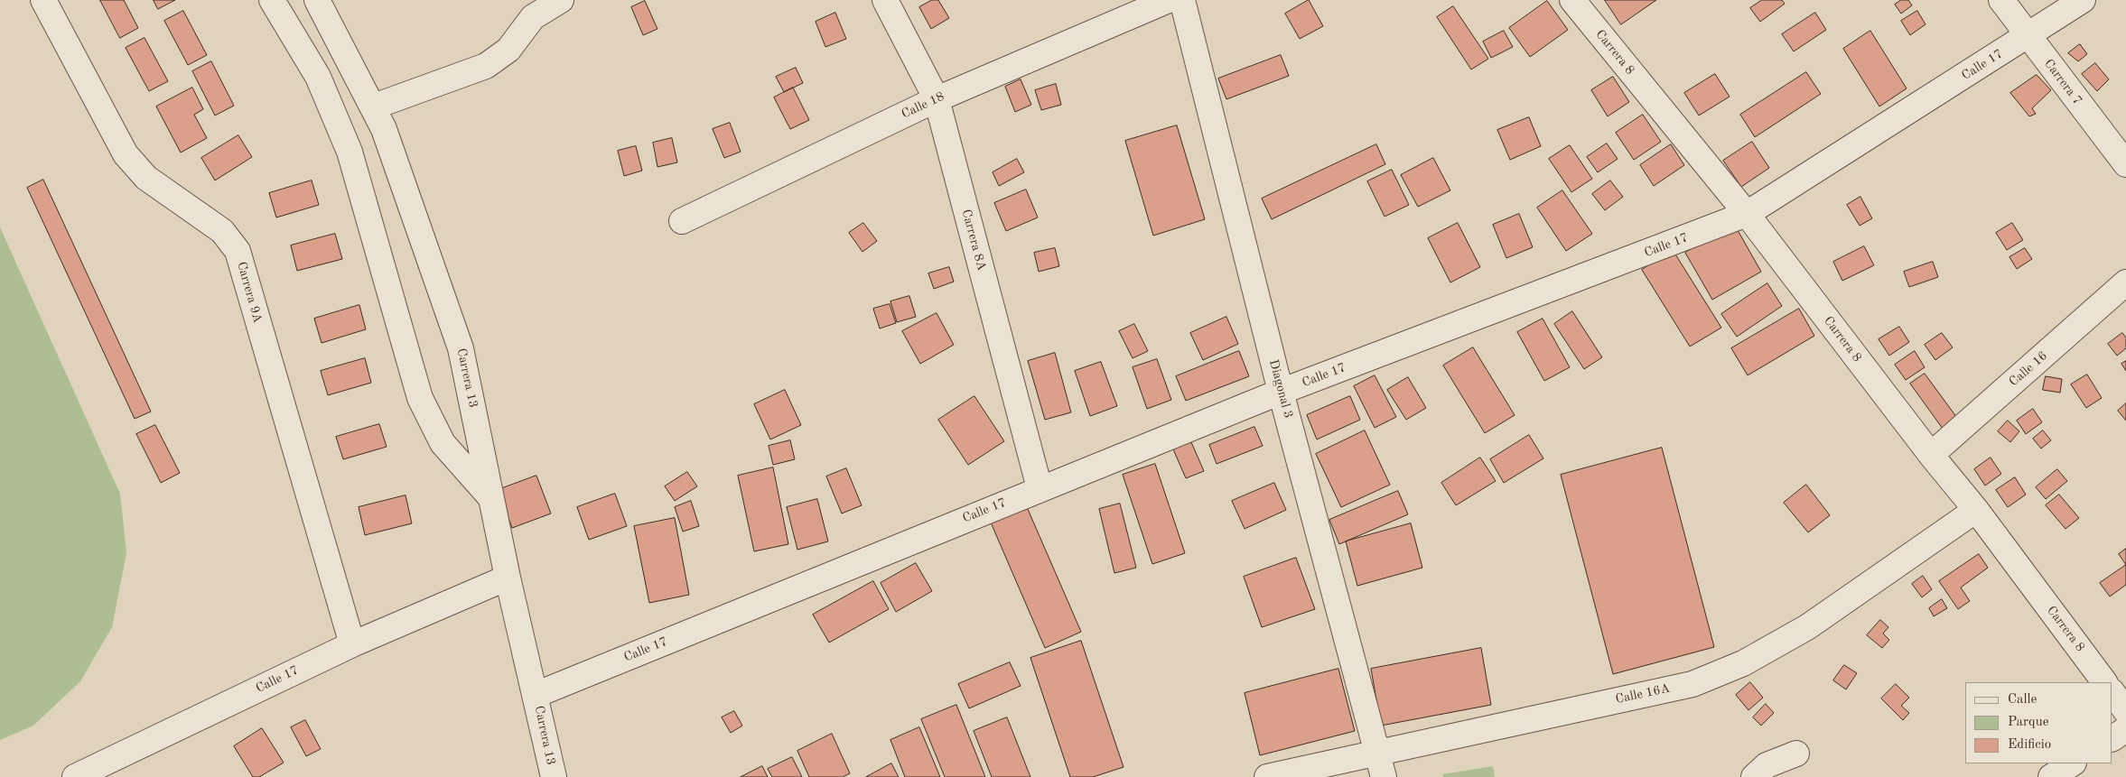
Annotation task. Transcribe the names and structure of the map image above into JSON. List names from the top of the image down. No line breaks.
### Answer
{"streets":{"street":["Carrera 8","Calle 17","Carrera 7","Calle 18","Carrera 8A","Carrera 9A","Calle 16","Carrera 13","Diagonal 3","Calle 16A"]},"crossings":[["Carrera 8","Calle 17"],["Carrera 8","Calle 16"],["Carrera 8","Calle 16A"],["Calle 17","Carrera 7"],["Calle 17","Carrera 8A"],["Calle 17","Carrera 9A"],["Calle 17","Carrera 13"],["Calle 17","Diagonal 3"],["Calle 18","Carrera 8A"],["Diagonal 3","Calle 16A"]],"legend":["Calle","Parque","Edificio"]}
